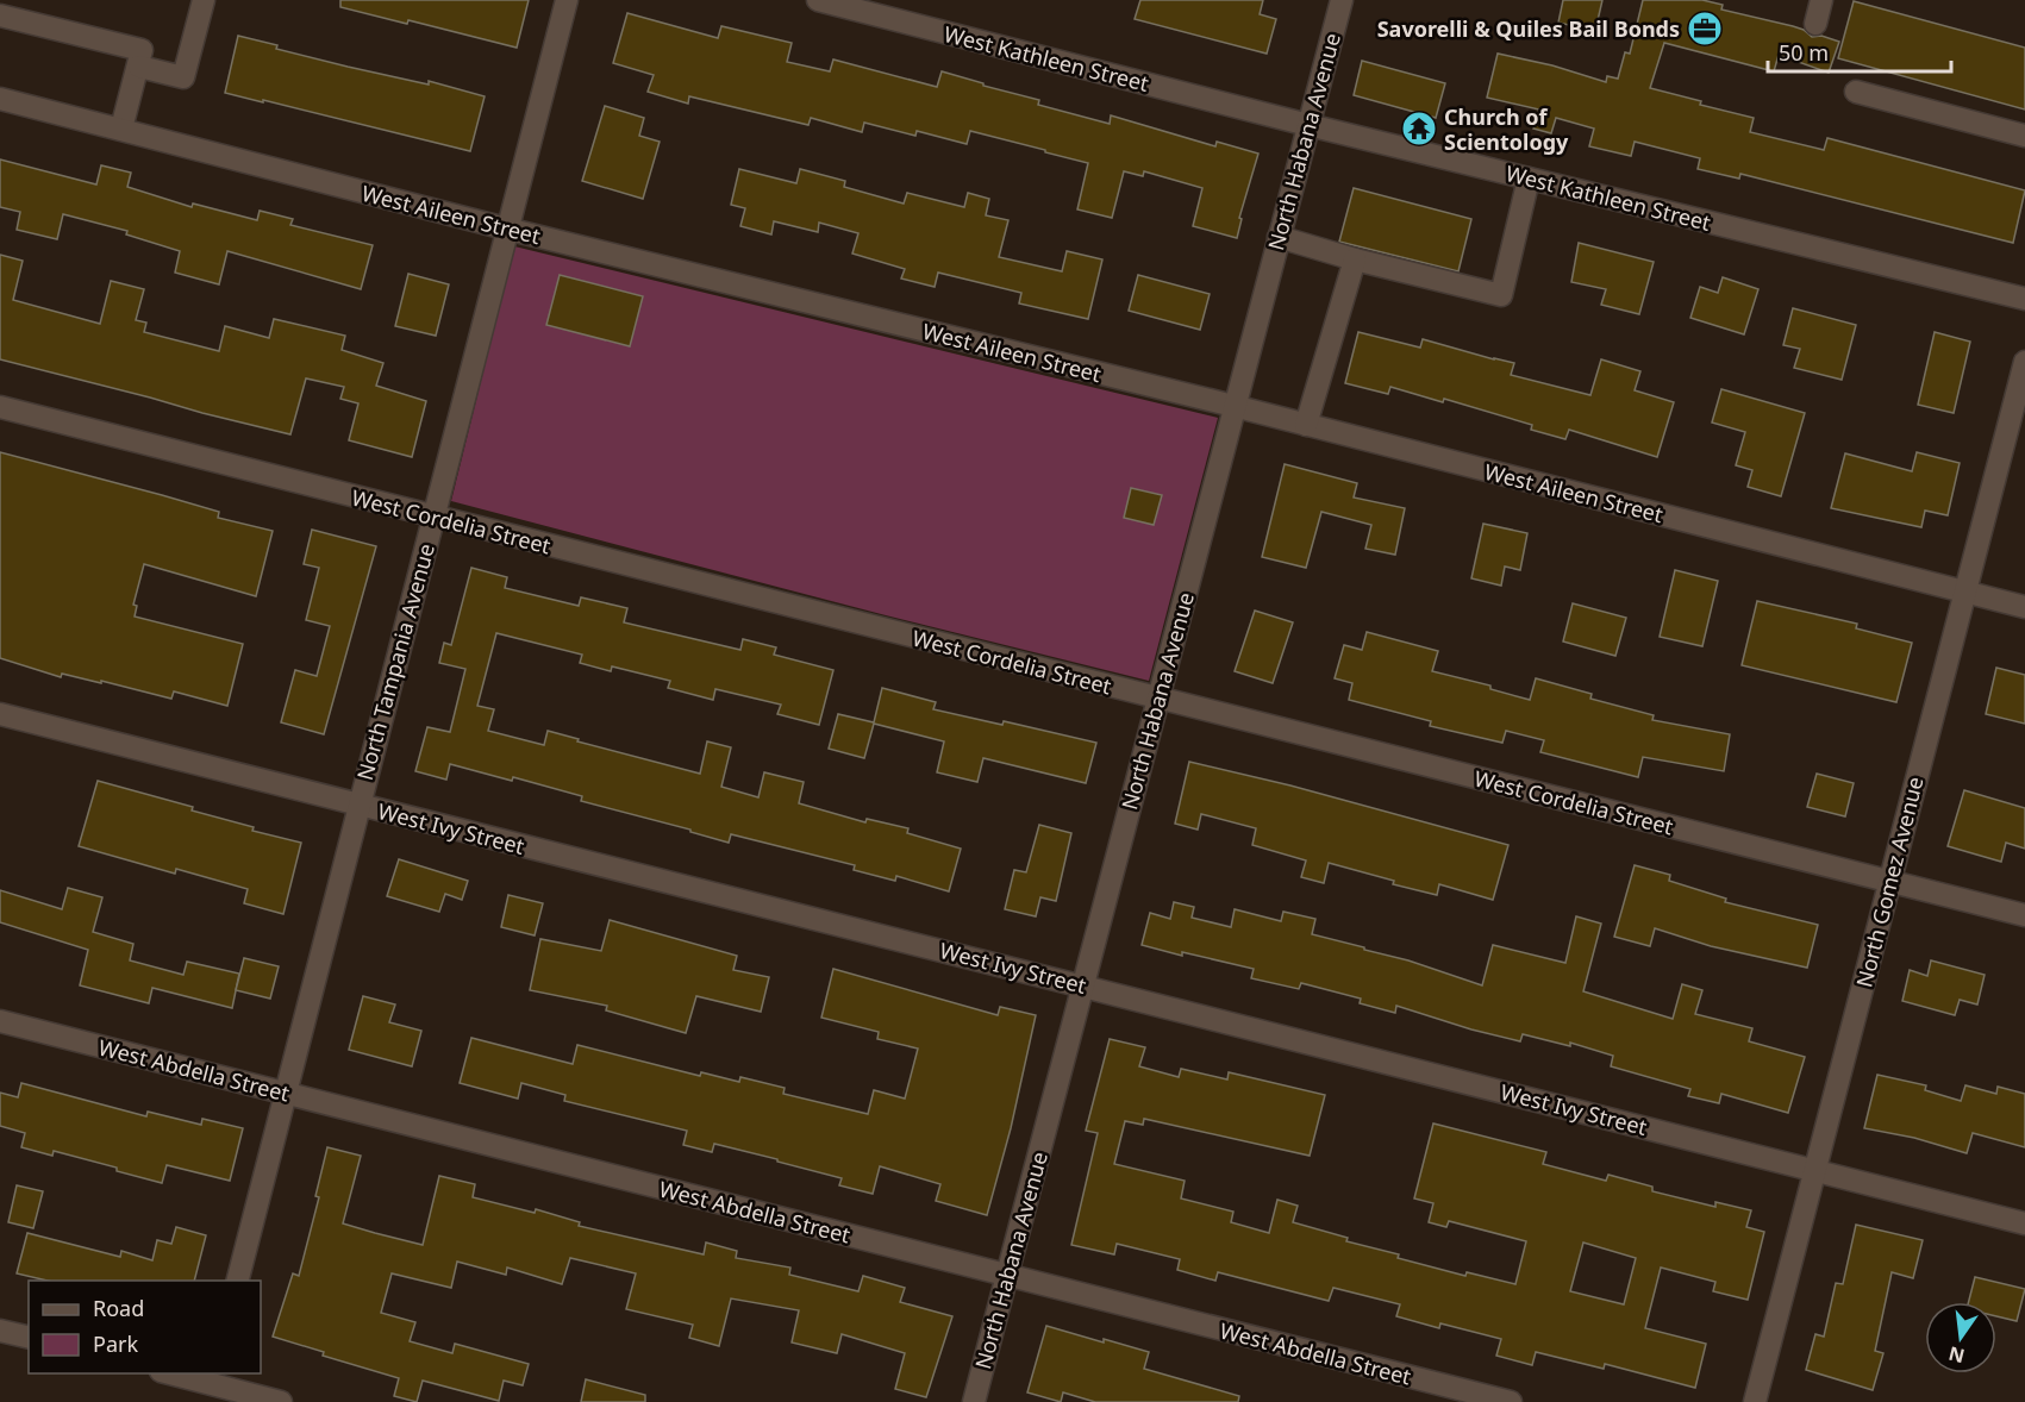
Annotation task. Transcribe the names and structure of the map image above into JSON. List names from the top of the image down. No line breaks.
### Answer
{"streets":{"street":["West Kathleen Street","North Habana Avenue","West Aileen Street","West Cordelia Street","North Tampania Avenue","West Ivy Street","North Gomez Avenue","West Abdella Street"]},"crossings":[["West Kathleen Street","North Habana Avenue"],["North Habana Avenue","West Aileen Street"],["North Habana Avenue","West Cordelia Street"],["North Habana Avenue","West Ivy Street"],["North Habana Avenue","West Abdella Street"],["West Aileen Street","North Tampania Avenue"],["West Aileen Street","North Gomez Avenue"],["West Cordelia Street","North Tampania Avenue"],["West Cordelia Street","North Gomez Avenue"],["North Tampania Avenue","West Ivy Street"],["North Tampania Avenue","West Abdella Street"],["West Ivy Street","North Gomez Avenue"]],"places":{"office":["Savorelli & Quiles Bail Bonds"],"temple":["Church of Scientology"]},"legend":["Road","Park"],"scale_bar":"50 m","north":"bottom"}
